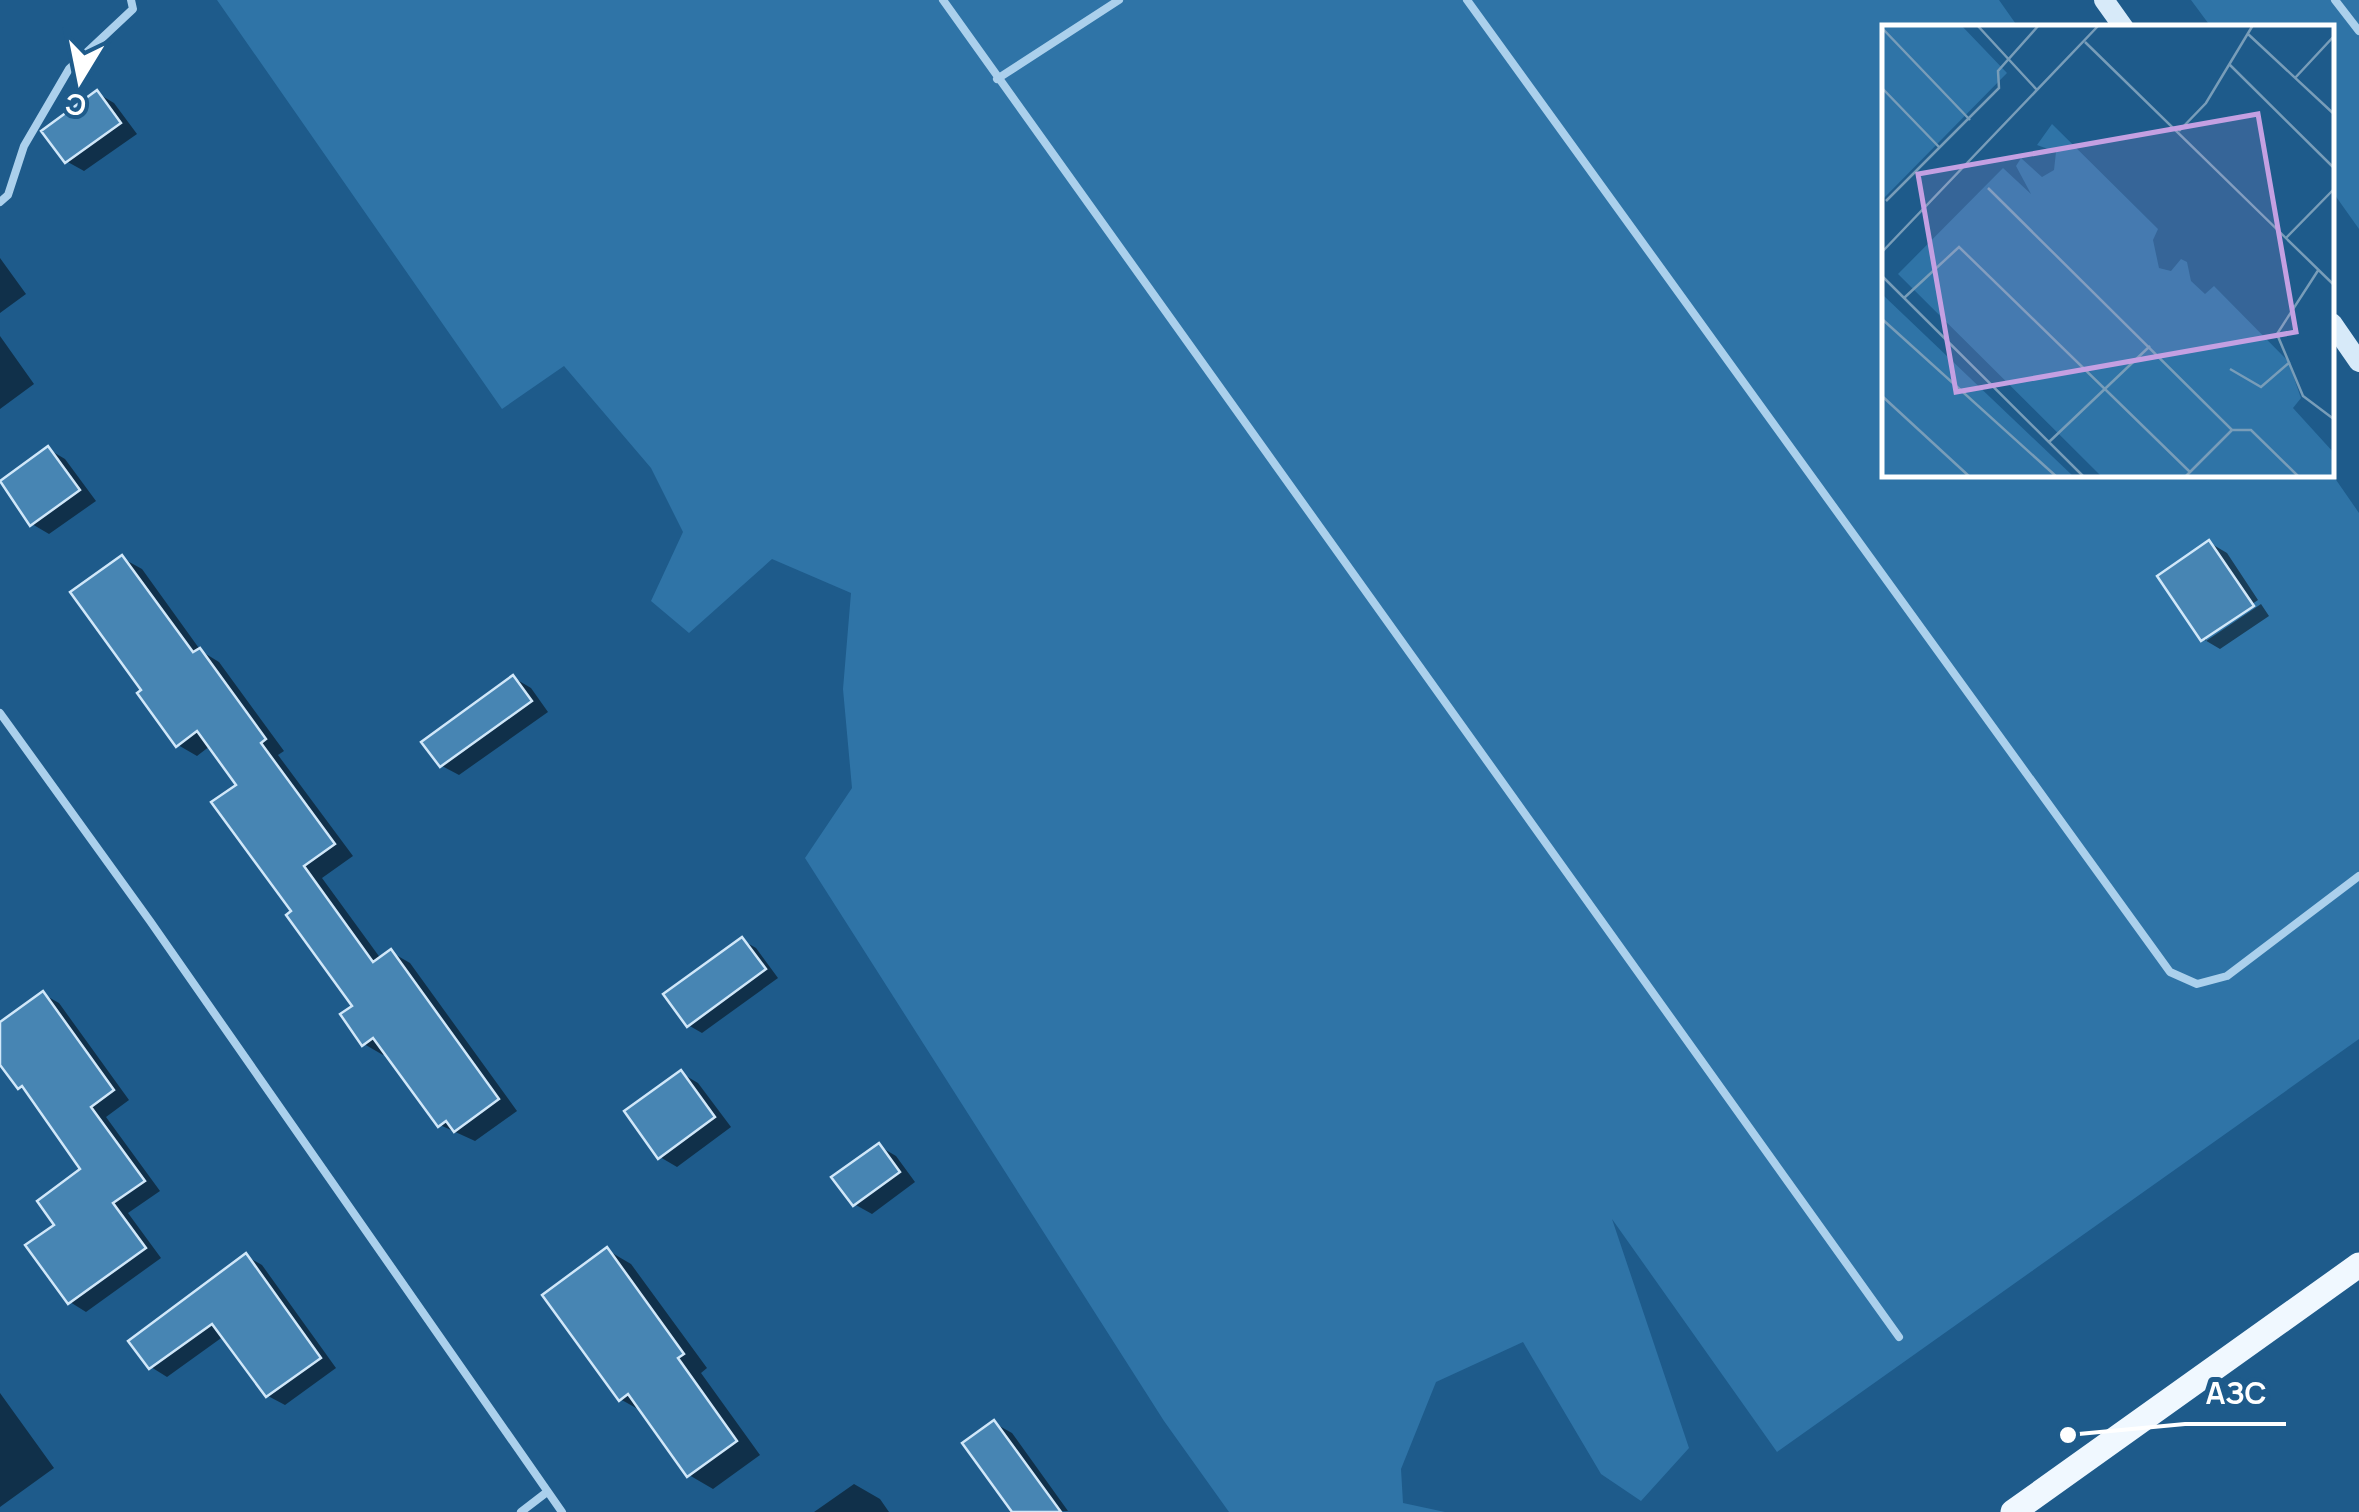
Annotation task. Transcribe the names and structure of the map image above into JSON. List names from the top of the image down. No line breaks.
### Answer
{"places":["АЗС"],"north":"bottom"}
